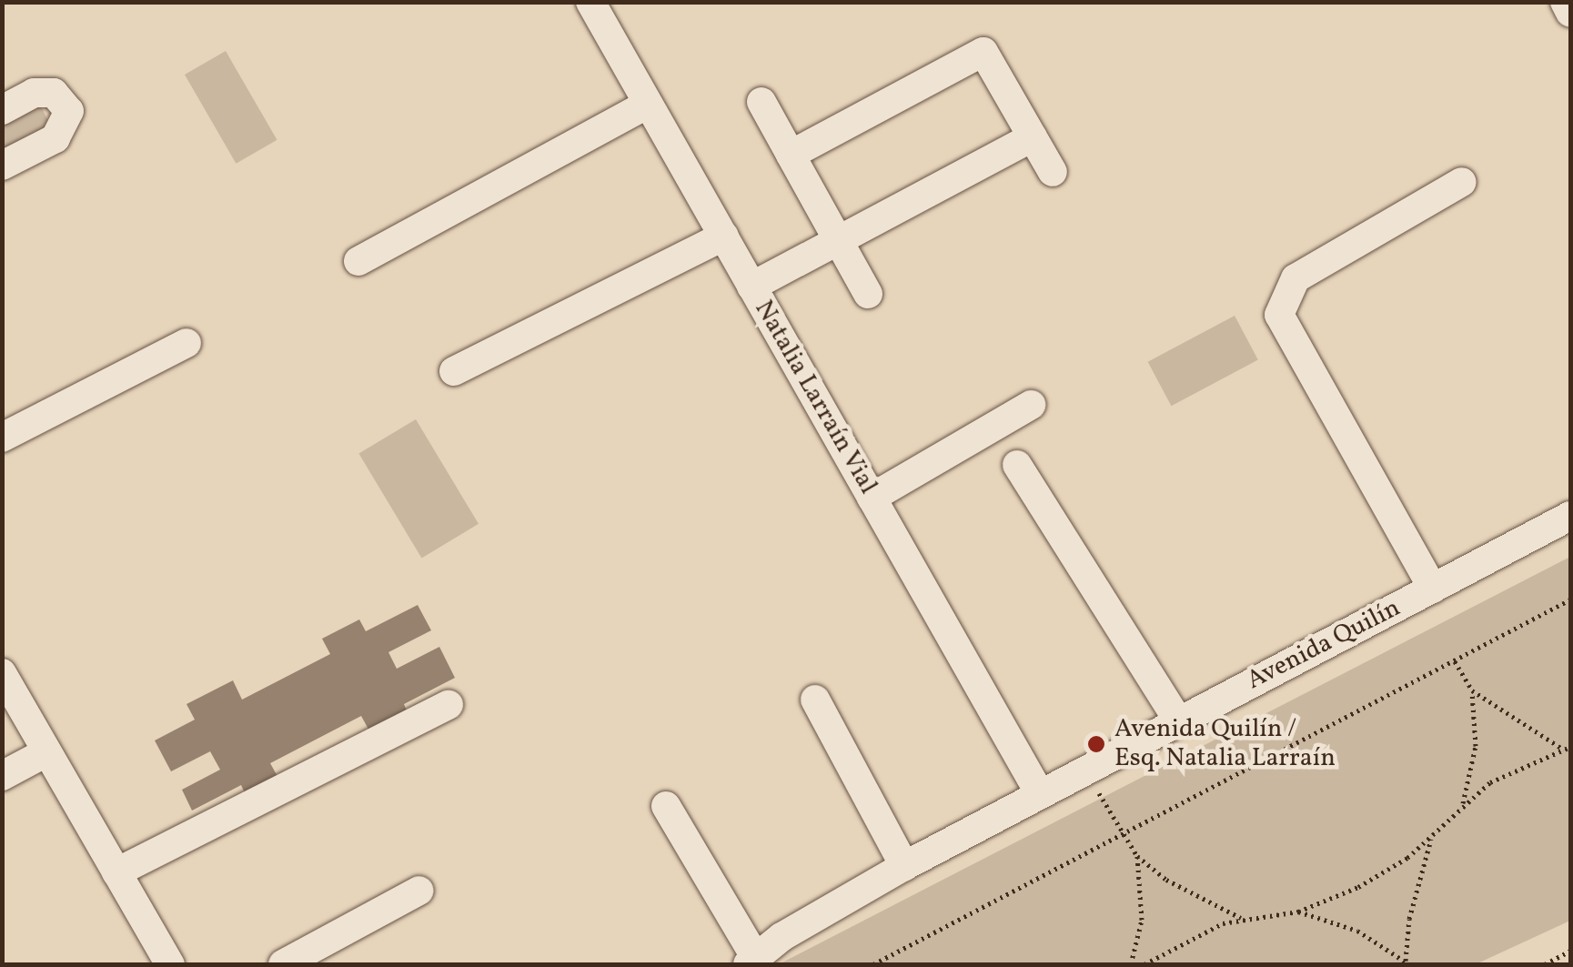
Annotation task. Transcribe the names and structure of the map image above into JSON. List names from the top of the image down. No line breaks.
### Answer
{"streets":{"street":["Natalia Larraín Vial","Avenida Quilín"]},"crossings":[["Natalia Larraín Vial","Avenida Quilín"]],"places":["Avenida Quilín / Esq. Natalia Larraín"]}
